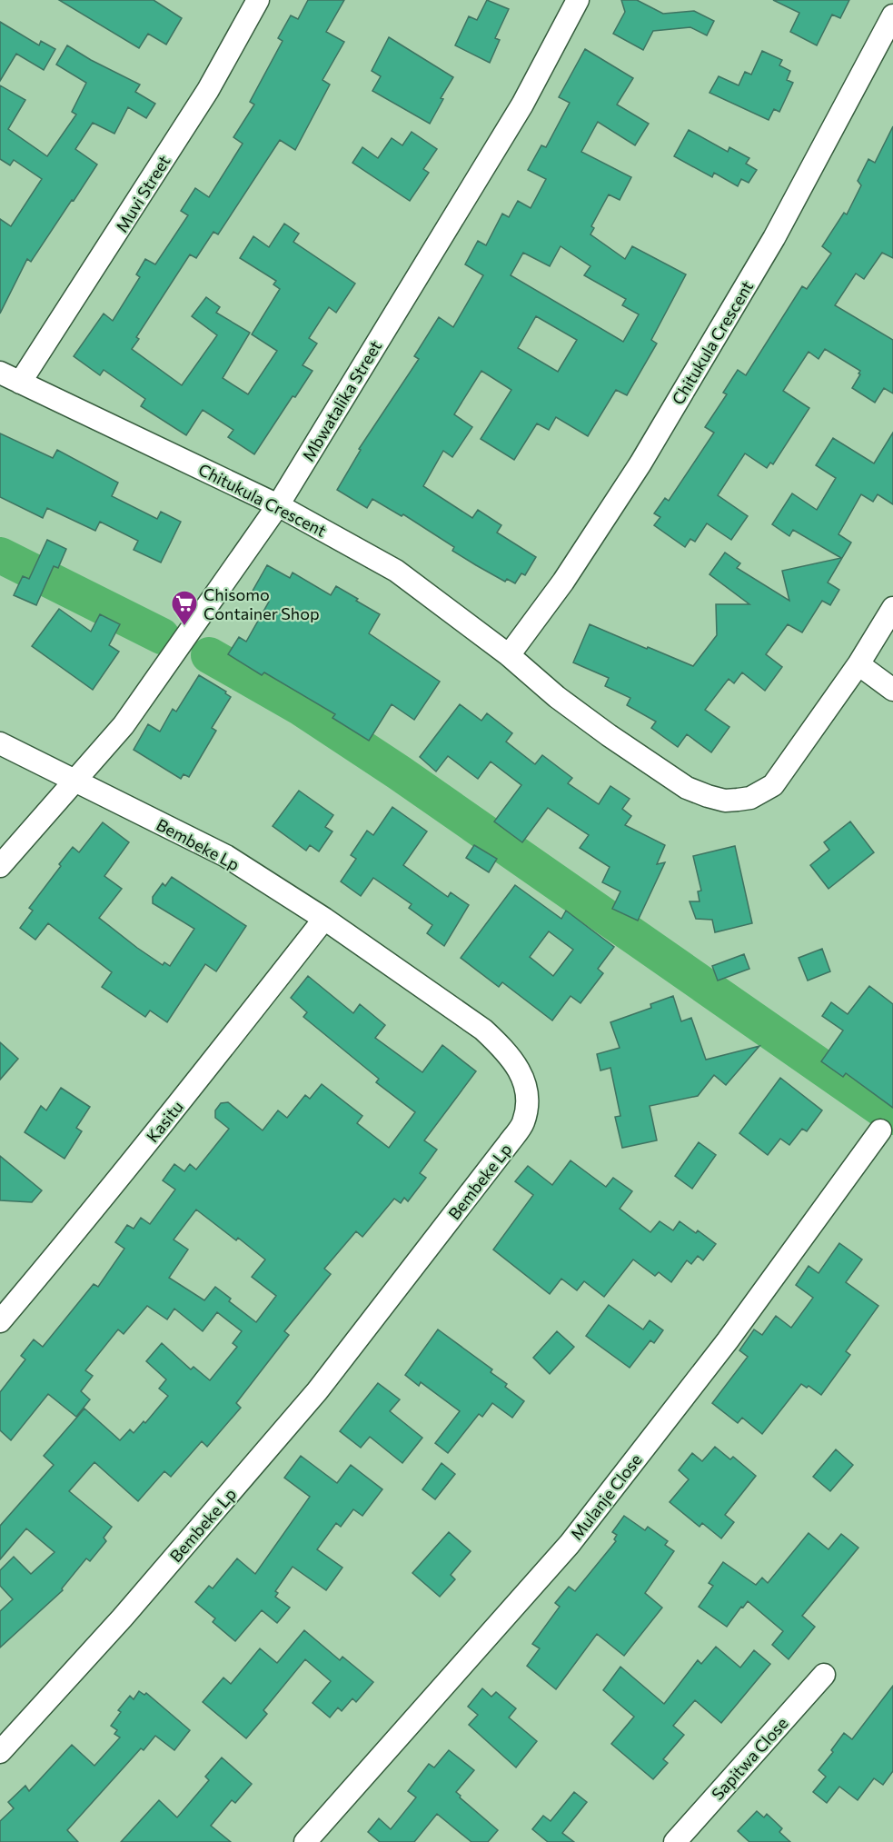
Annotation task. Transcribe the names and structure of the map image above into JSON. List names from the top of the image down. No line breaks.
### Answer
{"streets":{"street":["Muvi Street","Chitukula Crescent","Mbwatalika Street","Bembeke Lp","Kasitu","Mulanje Close","Sapitwa Close"]},"crossings":[["Muvi Street","Chitukula Crescent"],["Chitukula Crescent","Mbwatalika Street"],["Mbwatalika Street","Bembeke Lp"],["Bembeke Lp","Kasitu"]],"places":{"supermarket":["Chisomo Container Shop"]}}
